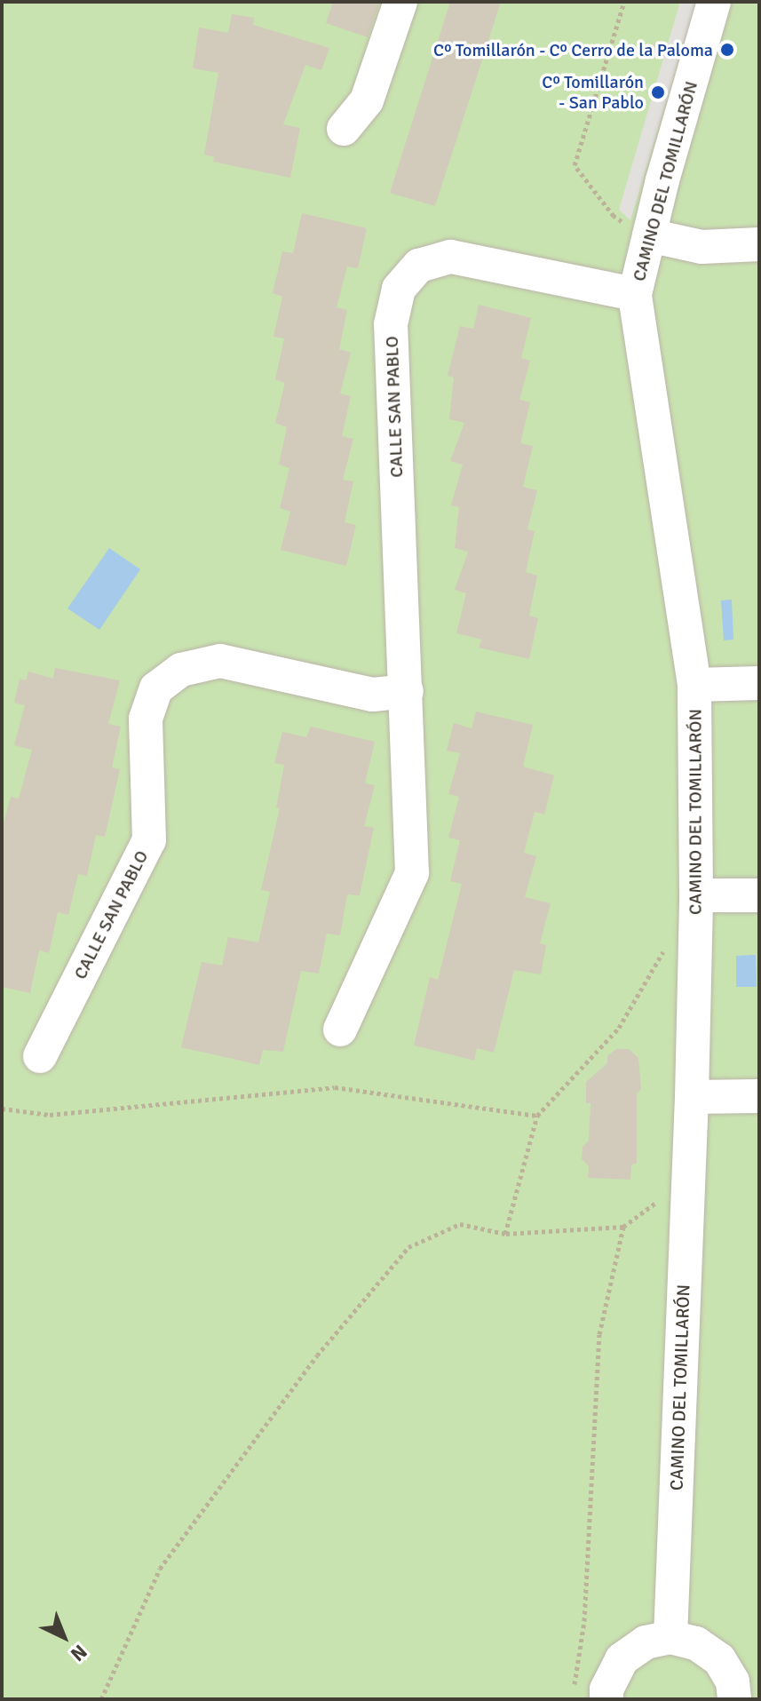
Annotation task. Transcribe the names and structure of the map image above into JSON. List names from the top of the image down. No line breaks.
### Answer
{"streets":{"street":["CAMINO DEL TOMILLARÓN","CALLE SAN PABLO"]},"crossings":[["CAMINO DEL TOMILLARÓN","CALLE SAN PABLO"]],"places":["Cº Tomillarón - Cº Cerro de la Paloma","Cº Tomillarón - San Pablo"],"north":"bottom right"}
